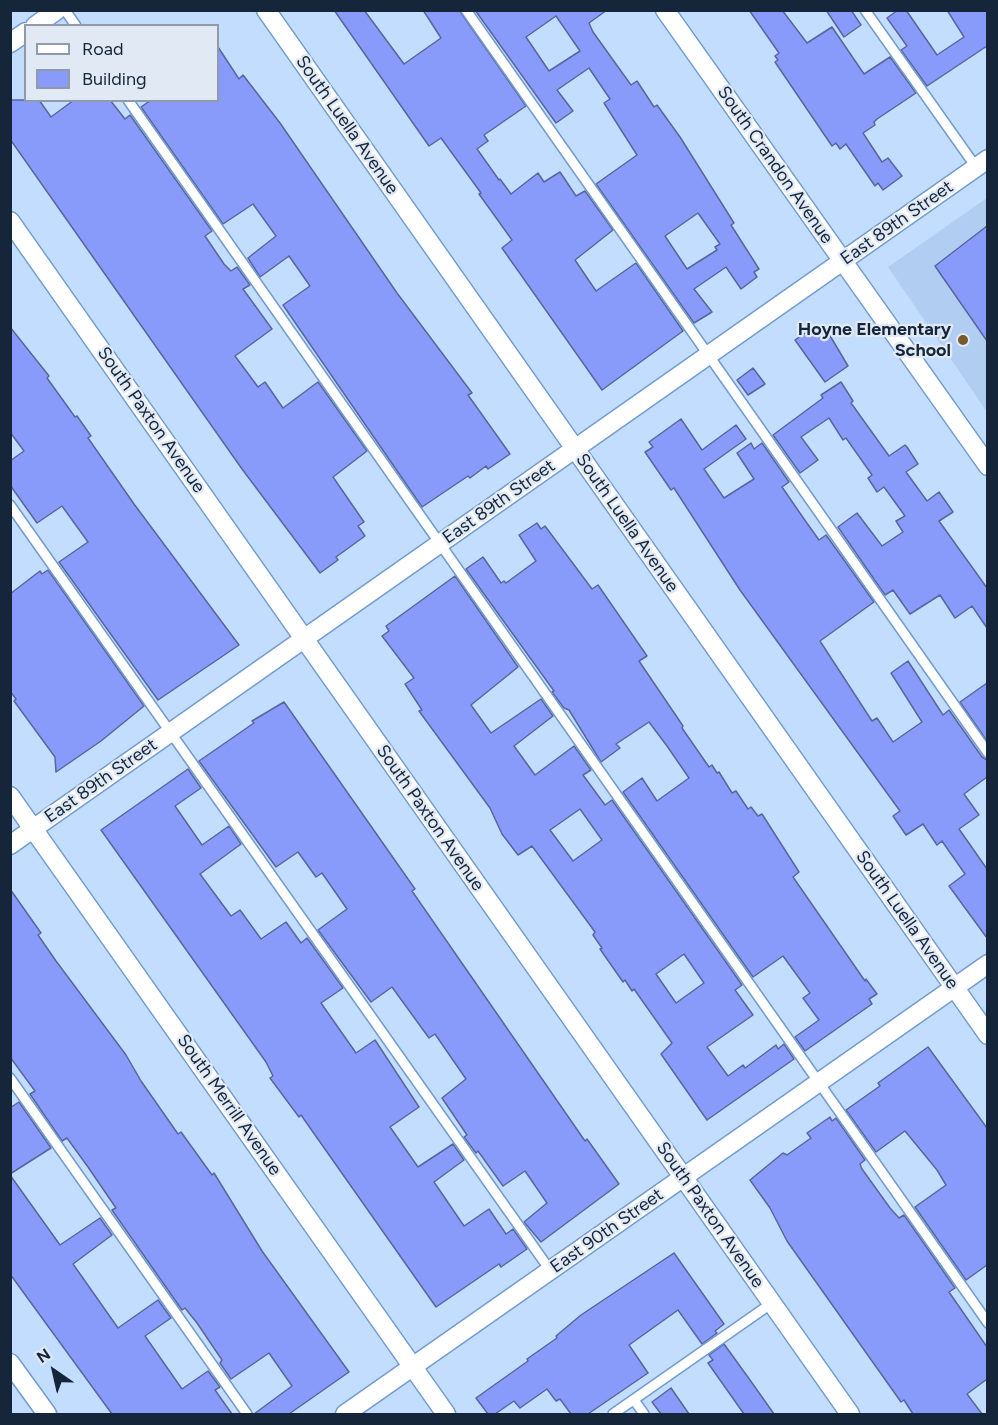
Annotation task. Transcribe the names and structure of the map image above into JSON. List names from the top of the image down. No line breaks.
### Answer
{"streets":{"street":["South Luella Avenue","South Crandon Avenue","East 89th Street","South Paxton Avenue","South Merrill Avenue","East 90th Street"]},"crossings":[["South Luella Avenue","East 89th Street"],["South Luella Avenue","East 90th Street"],["South Crandon Avenue","East 89th Street"],["East 89th Street","South Paxton Avenue"],["East 89th Street","South Merrill Avenue"],["South Paxton Avenue","East 90th Street"],["South Merrill Avenue","East 90th Street"]],"places":["Hoyne Elementary School"],"legend":["Road","Building"],"north":"top left"}
